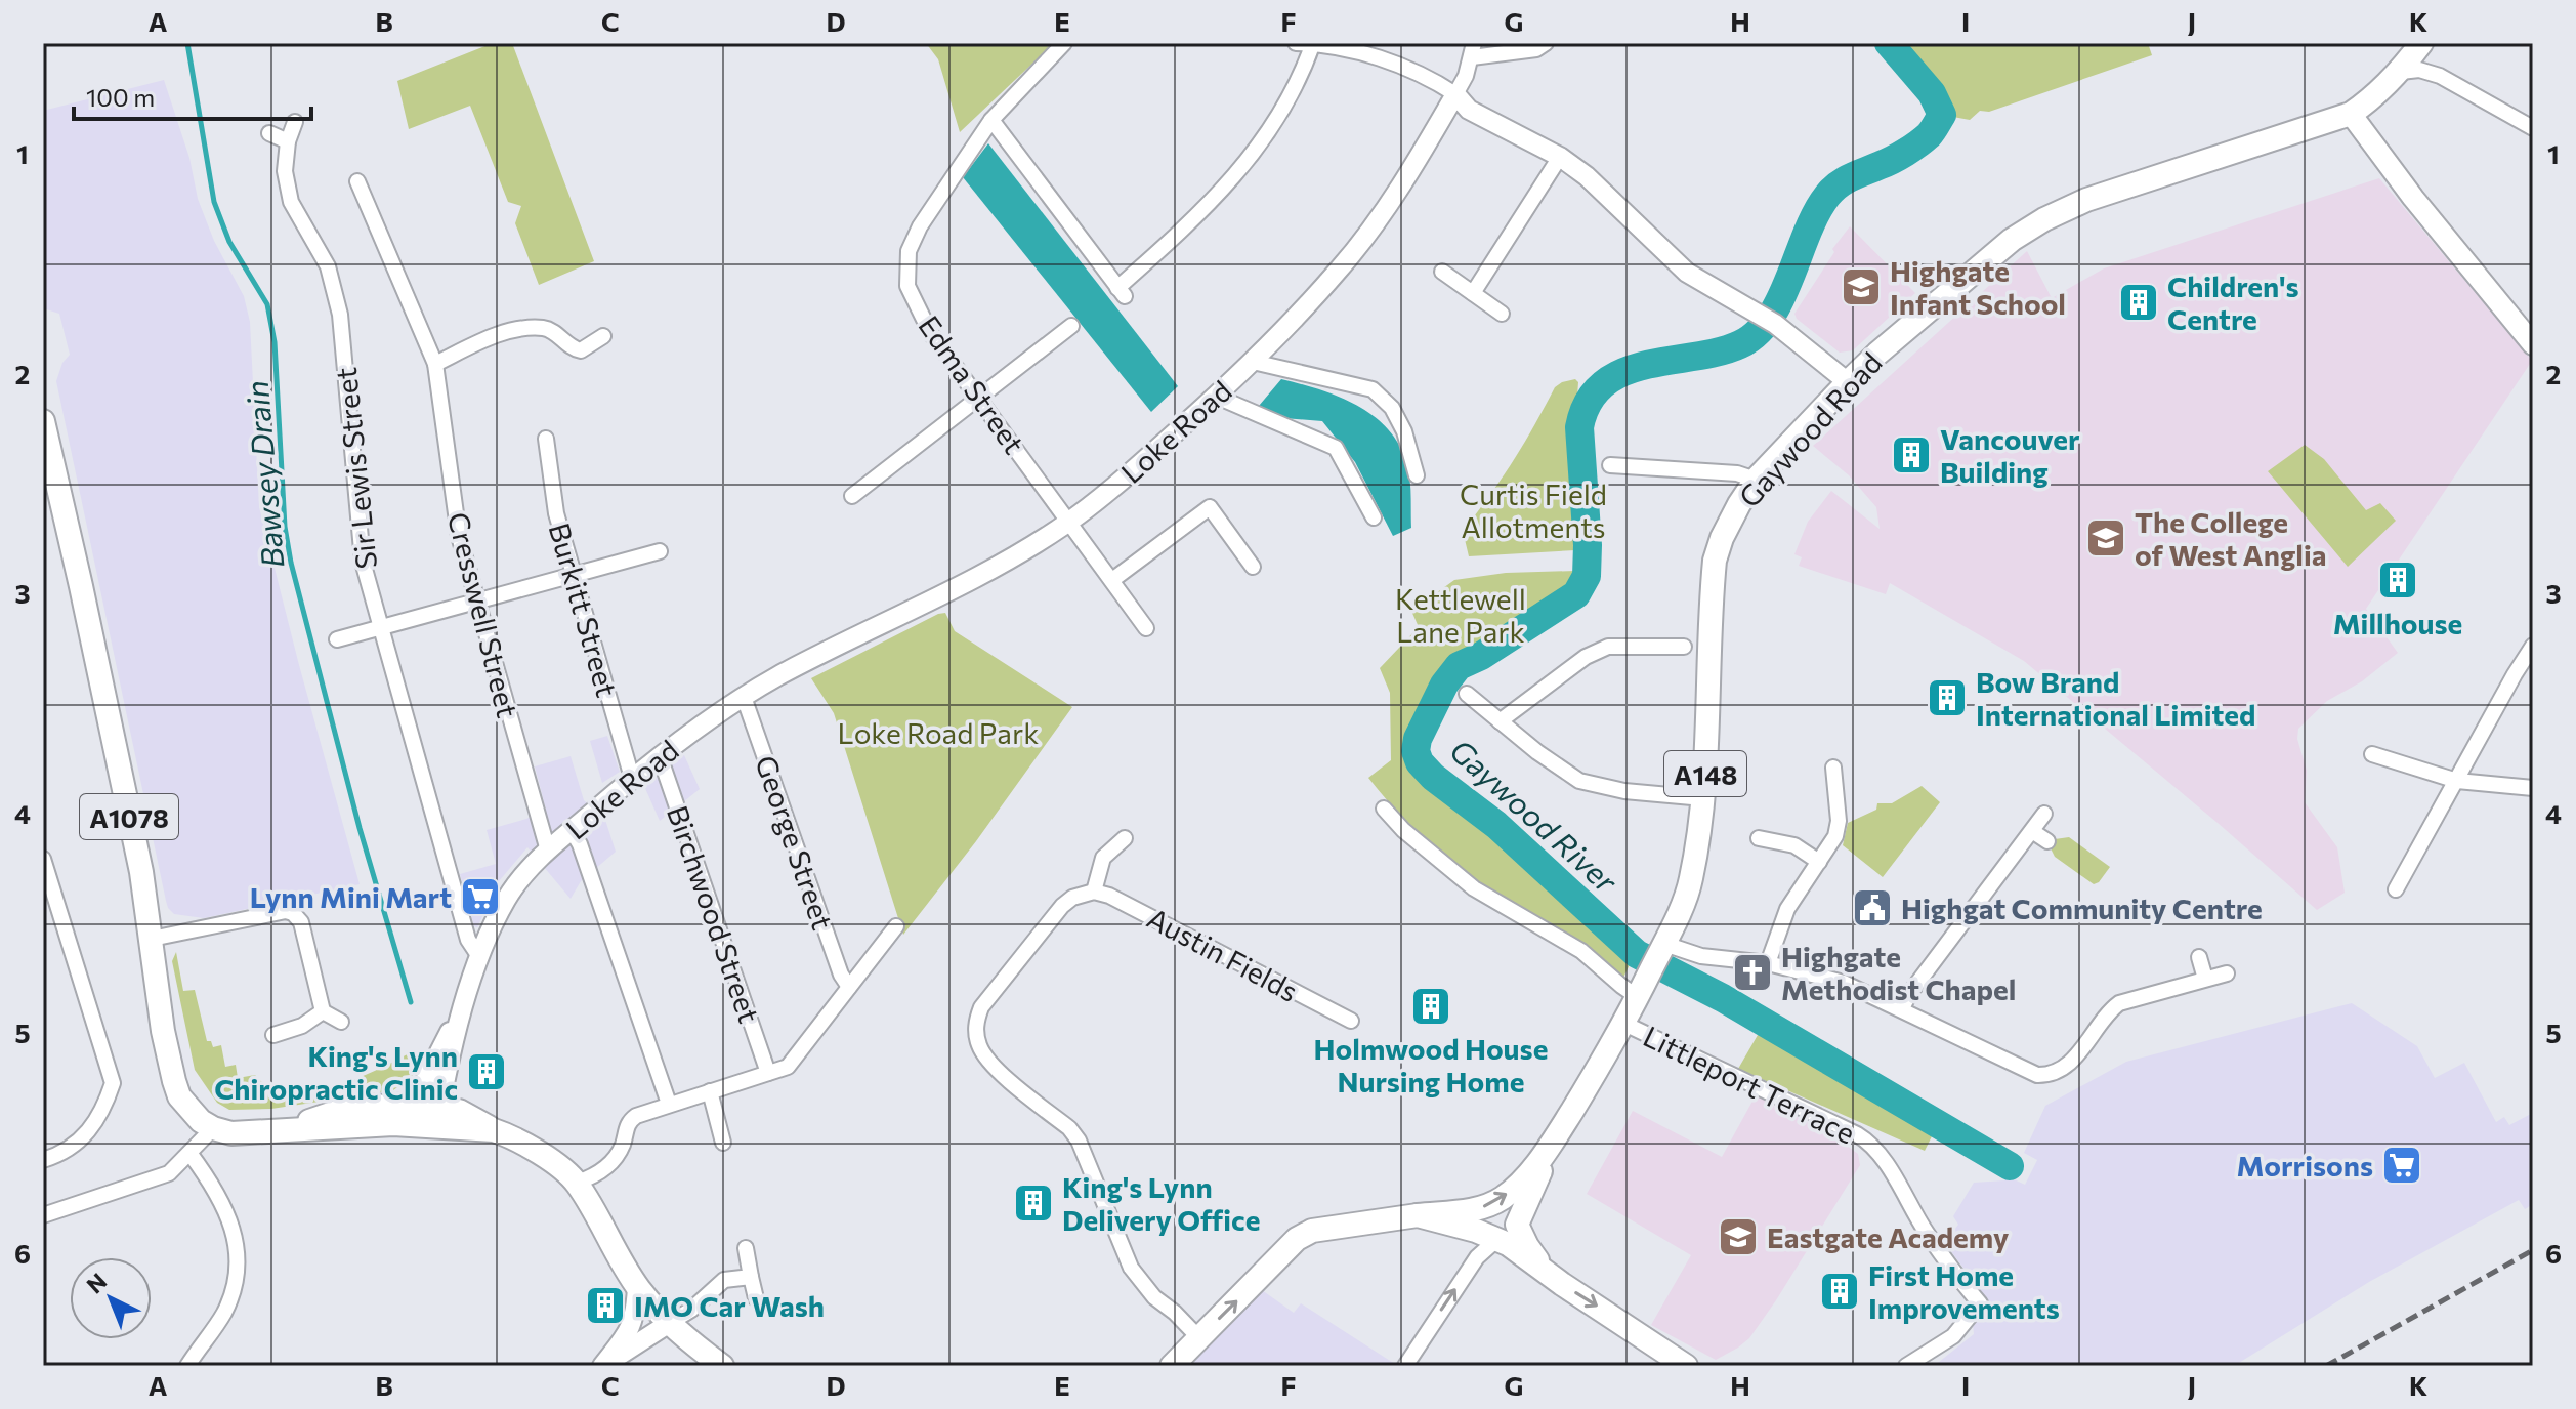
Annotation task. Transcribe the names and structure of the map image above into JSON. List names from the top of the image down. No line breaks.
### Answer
{"streets":{"main road":["Gaywood Road","A148","A1078"],"street":["Edma Street","Loke Road","Sir Lewis Street","Burkitt Street","Cresswell Street","George Street","Birchwood Street","Austin Fields","Littleport Terrace"]},"crossings":[["Edma Street","Loke Road"],["Gaywood Road","A148"],["Gaywood Road","Littleport Terrace"],["Loke Road","Sir Lewis Street"],["Loke Road","Burkitt Street"],["Loke Road","Cresswell Street"],["Loke Road","George Street"],["Loke Road","Birchwood Street"],["A148","Littleport Terrace"]],"water":["Bawsey Drain","Gaywood River"],"parks":["Curtis Field Allotments","Kettlewell Lane Park","Loke Road Park"],"places":{"school or university":["Highgate Infant School","The College of West Anglia","Eastgate Academy"],"building":["Children's Centre","Vancouver Building","Millhouse","Bow Brand International Limited","Holmwood House Nursing Home","King's Lynn Chiropractic Clinic","King's Lynn Delivery Office","First Home Improvements","IMO Car Wash"],"supermarket":["Lynn Mini Mart","Morrisons"],"public building":["Highgat Community Centre"],"church":["Highgate Methodist Chapel"]},"scale_bar":"100 m","north":"top left","grid":{"columns":["A","B","C","D","E","F","G","H","I","J","K"],"rows":["1","2","3","4","5","6"]}}
